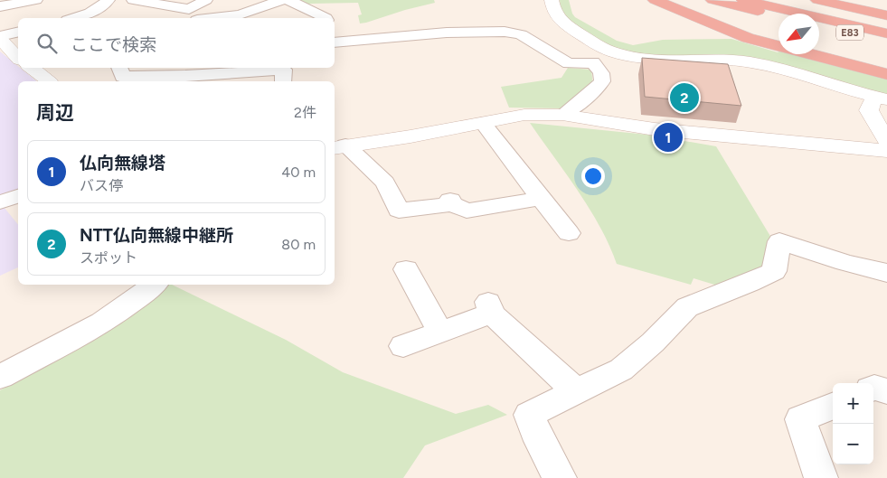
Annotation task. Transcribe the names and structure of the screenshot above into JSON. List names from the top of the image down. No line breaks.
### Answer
{"streets":{"highway":["E83"]},"north":"bottom left","page":{"search":"ここで検索","pins":["2","1"],"heading":["周辺","2件"],"list":[{"mark":"1","name":"仏向無線塔","note":"バス停","value":"40 m"},{"mark":"2","name":"NTT仏向無線中継所","note":"スポット","value":"80 m"}],"map_buttons":["+","−"]}}
